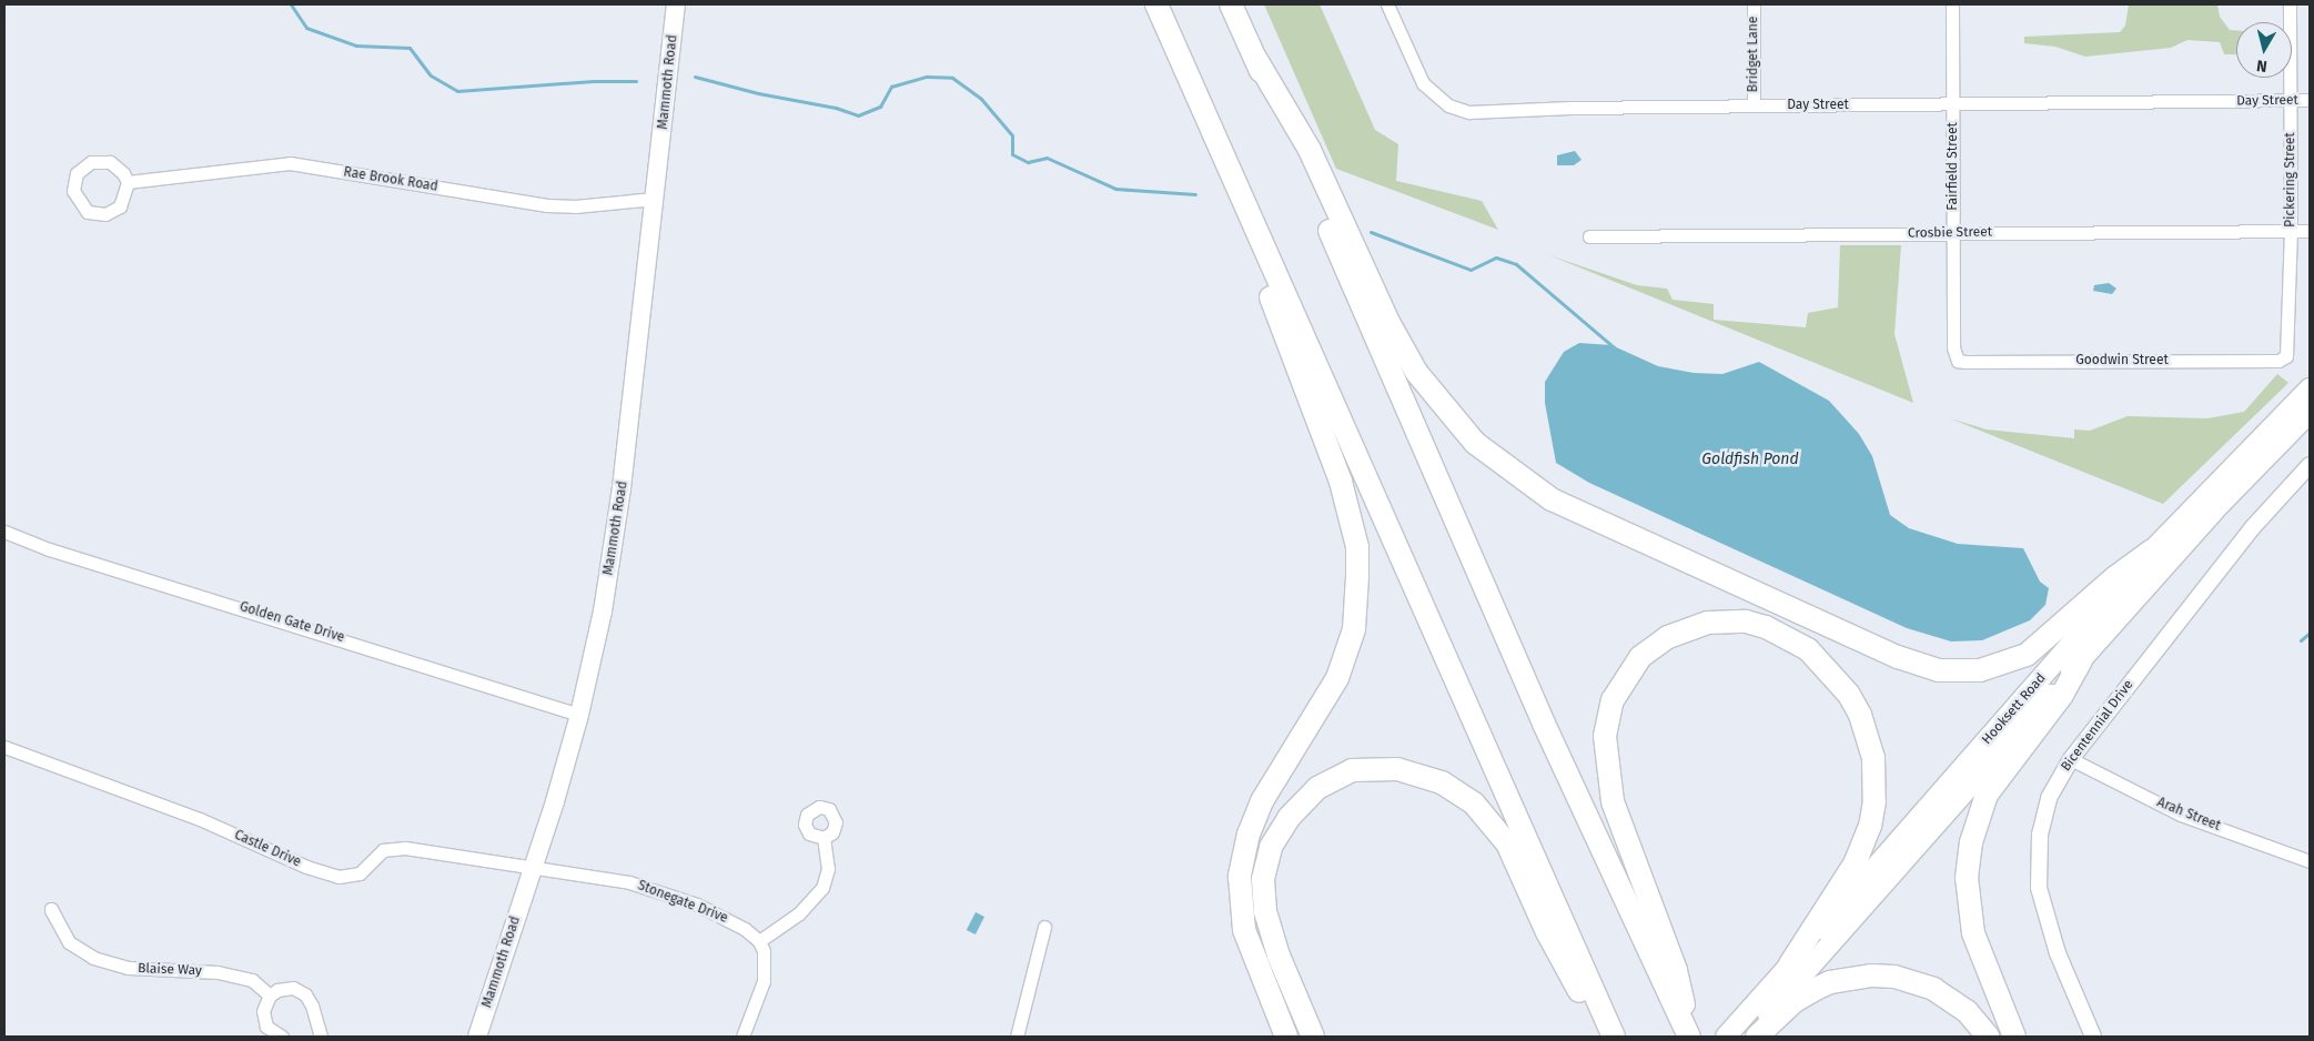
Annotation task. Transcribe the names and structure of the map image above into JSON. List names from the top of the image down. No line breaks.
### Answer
{"streets":{"main road":["Mammoth Road","Hooksett Road"],"street":["Bridget Lane","Day Street","Fairfield Street","Rae Brook Road","Pickering Street","Crosbie Street","Goodwin Street","Golden Gate Drive","Bicentennial Drive","Arah Street","Castle Drive","Stonegate Drive","Blaise Way"]},"crossings":[["Bridget Lane","Day Street"],["Mammoth Road","Rae Brook Road"],["Mammoth Road","Golden Gate Drive"],["Mammoth Road","Castle Drive"],["Mammoth Road","Stonegate Drive"],["Day Street","Fairfield Street"],["Day Street","Pickering Street"],["Fairfield Street","Crosbie Street"],["Fairfield Street","Goodwin Street"],["Pickering Street","Crosbie Street"],["Pickering Street","Goodwin Street"],["Bicentennial Drive","Arah Street"],["Castle Drive","Stonegate Drive"]],"water":["Goldfish Pond"],"north":"bottom"}
